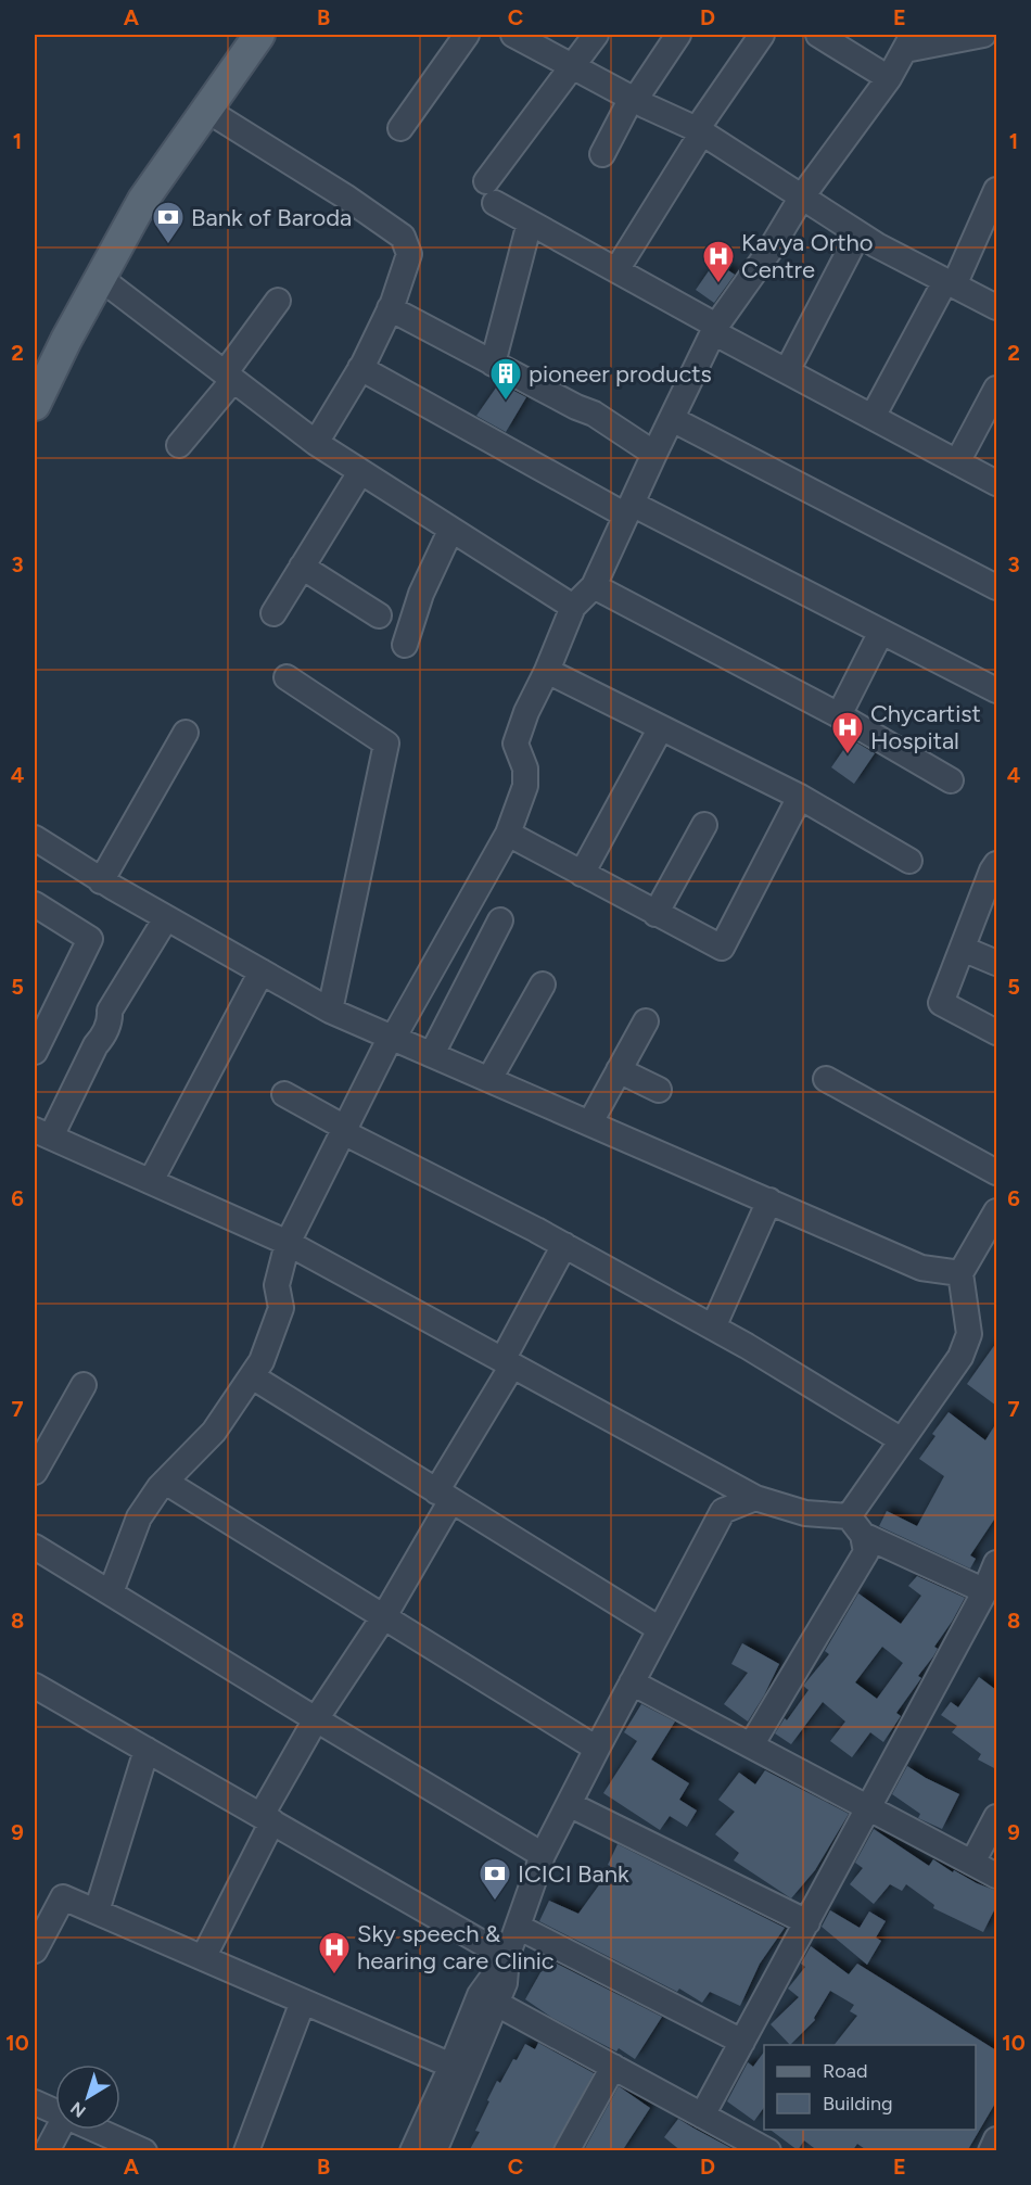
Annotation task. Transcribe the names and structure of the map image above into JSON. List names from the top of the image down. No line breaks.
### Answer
{"places":{"bank":["Bank of Baroda","ICICI Bank"],"hospital":["Kavya Ortho Centre","Chycartist Hospital","Sky speech & hearing care Clinic"],"building":["pioneer products"]},"legend":["Road","Building"],"north":"bottom left","grid":{"columns":["A","B","C","D","E"],"rows":["1","2","3","4","5","6","7","8","9","10"]}}
